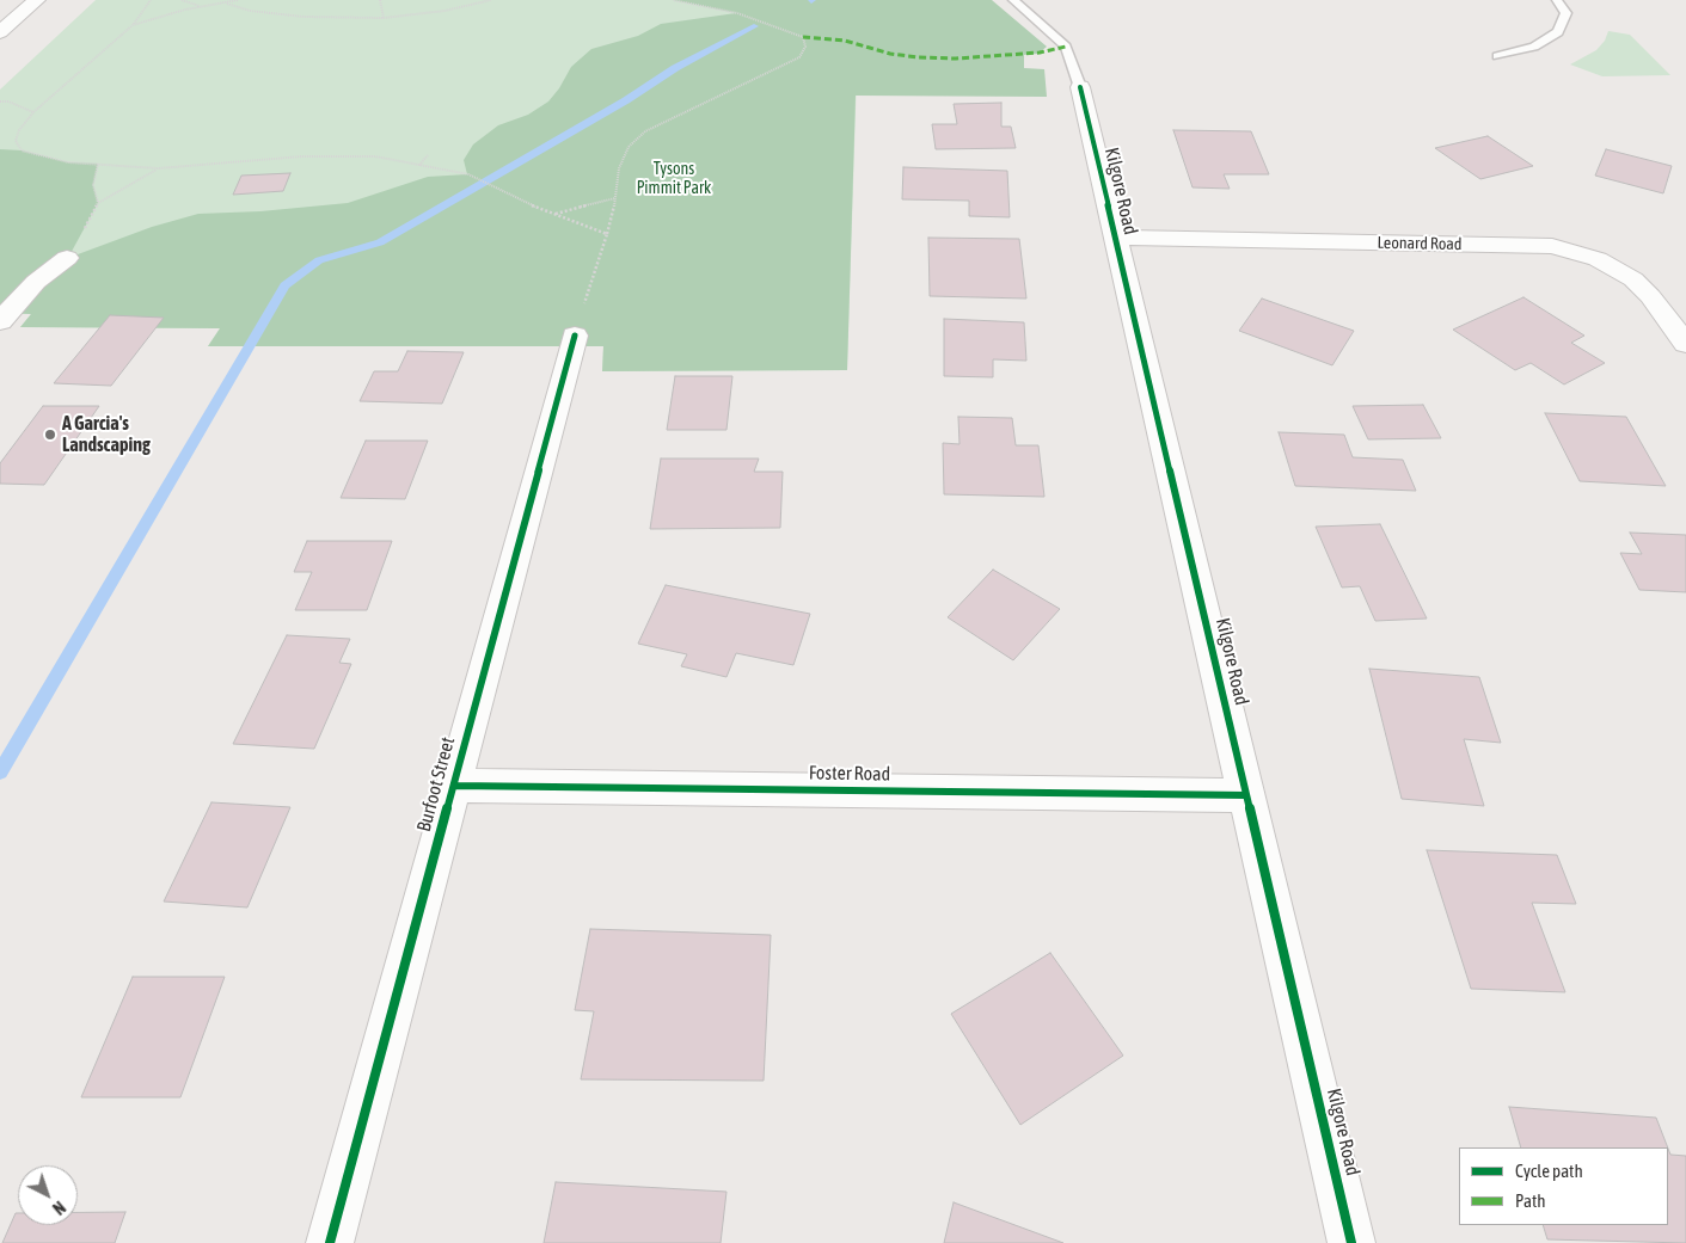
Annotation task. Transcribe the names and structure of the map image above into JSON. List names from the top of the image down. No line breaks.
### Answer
{"streets":{"street":["Kilgore Road","Leonard Road","Foster Road","Burfoot Street"]},"crossings":[["Kilgore Road","Leonard Road"],["Kilgore Road","Foster Road"],["Foster Road","Burfoot Street"]],"parks":["Tysons Pimmit Park"],"places":["A Garcia's Landscaping"],"legend":["Cycle path","Path"],"north":"bottom right"}
